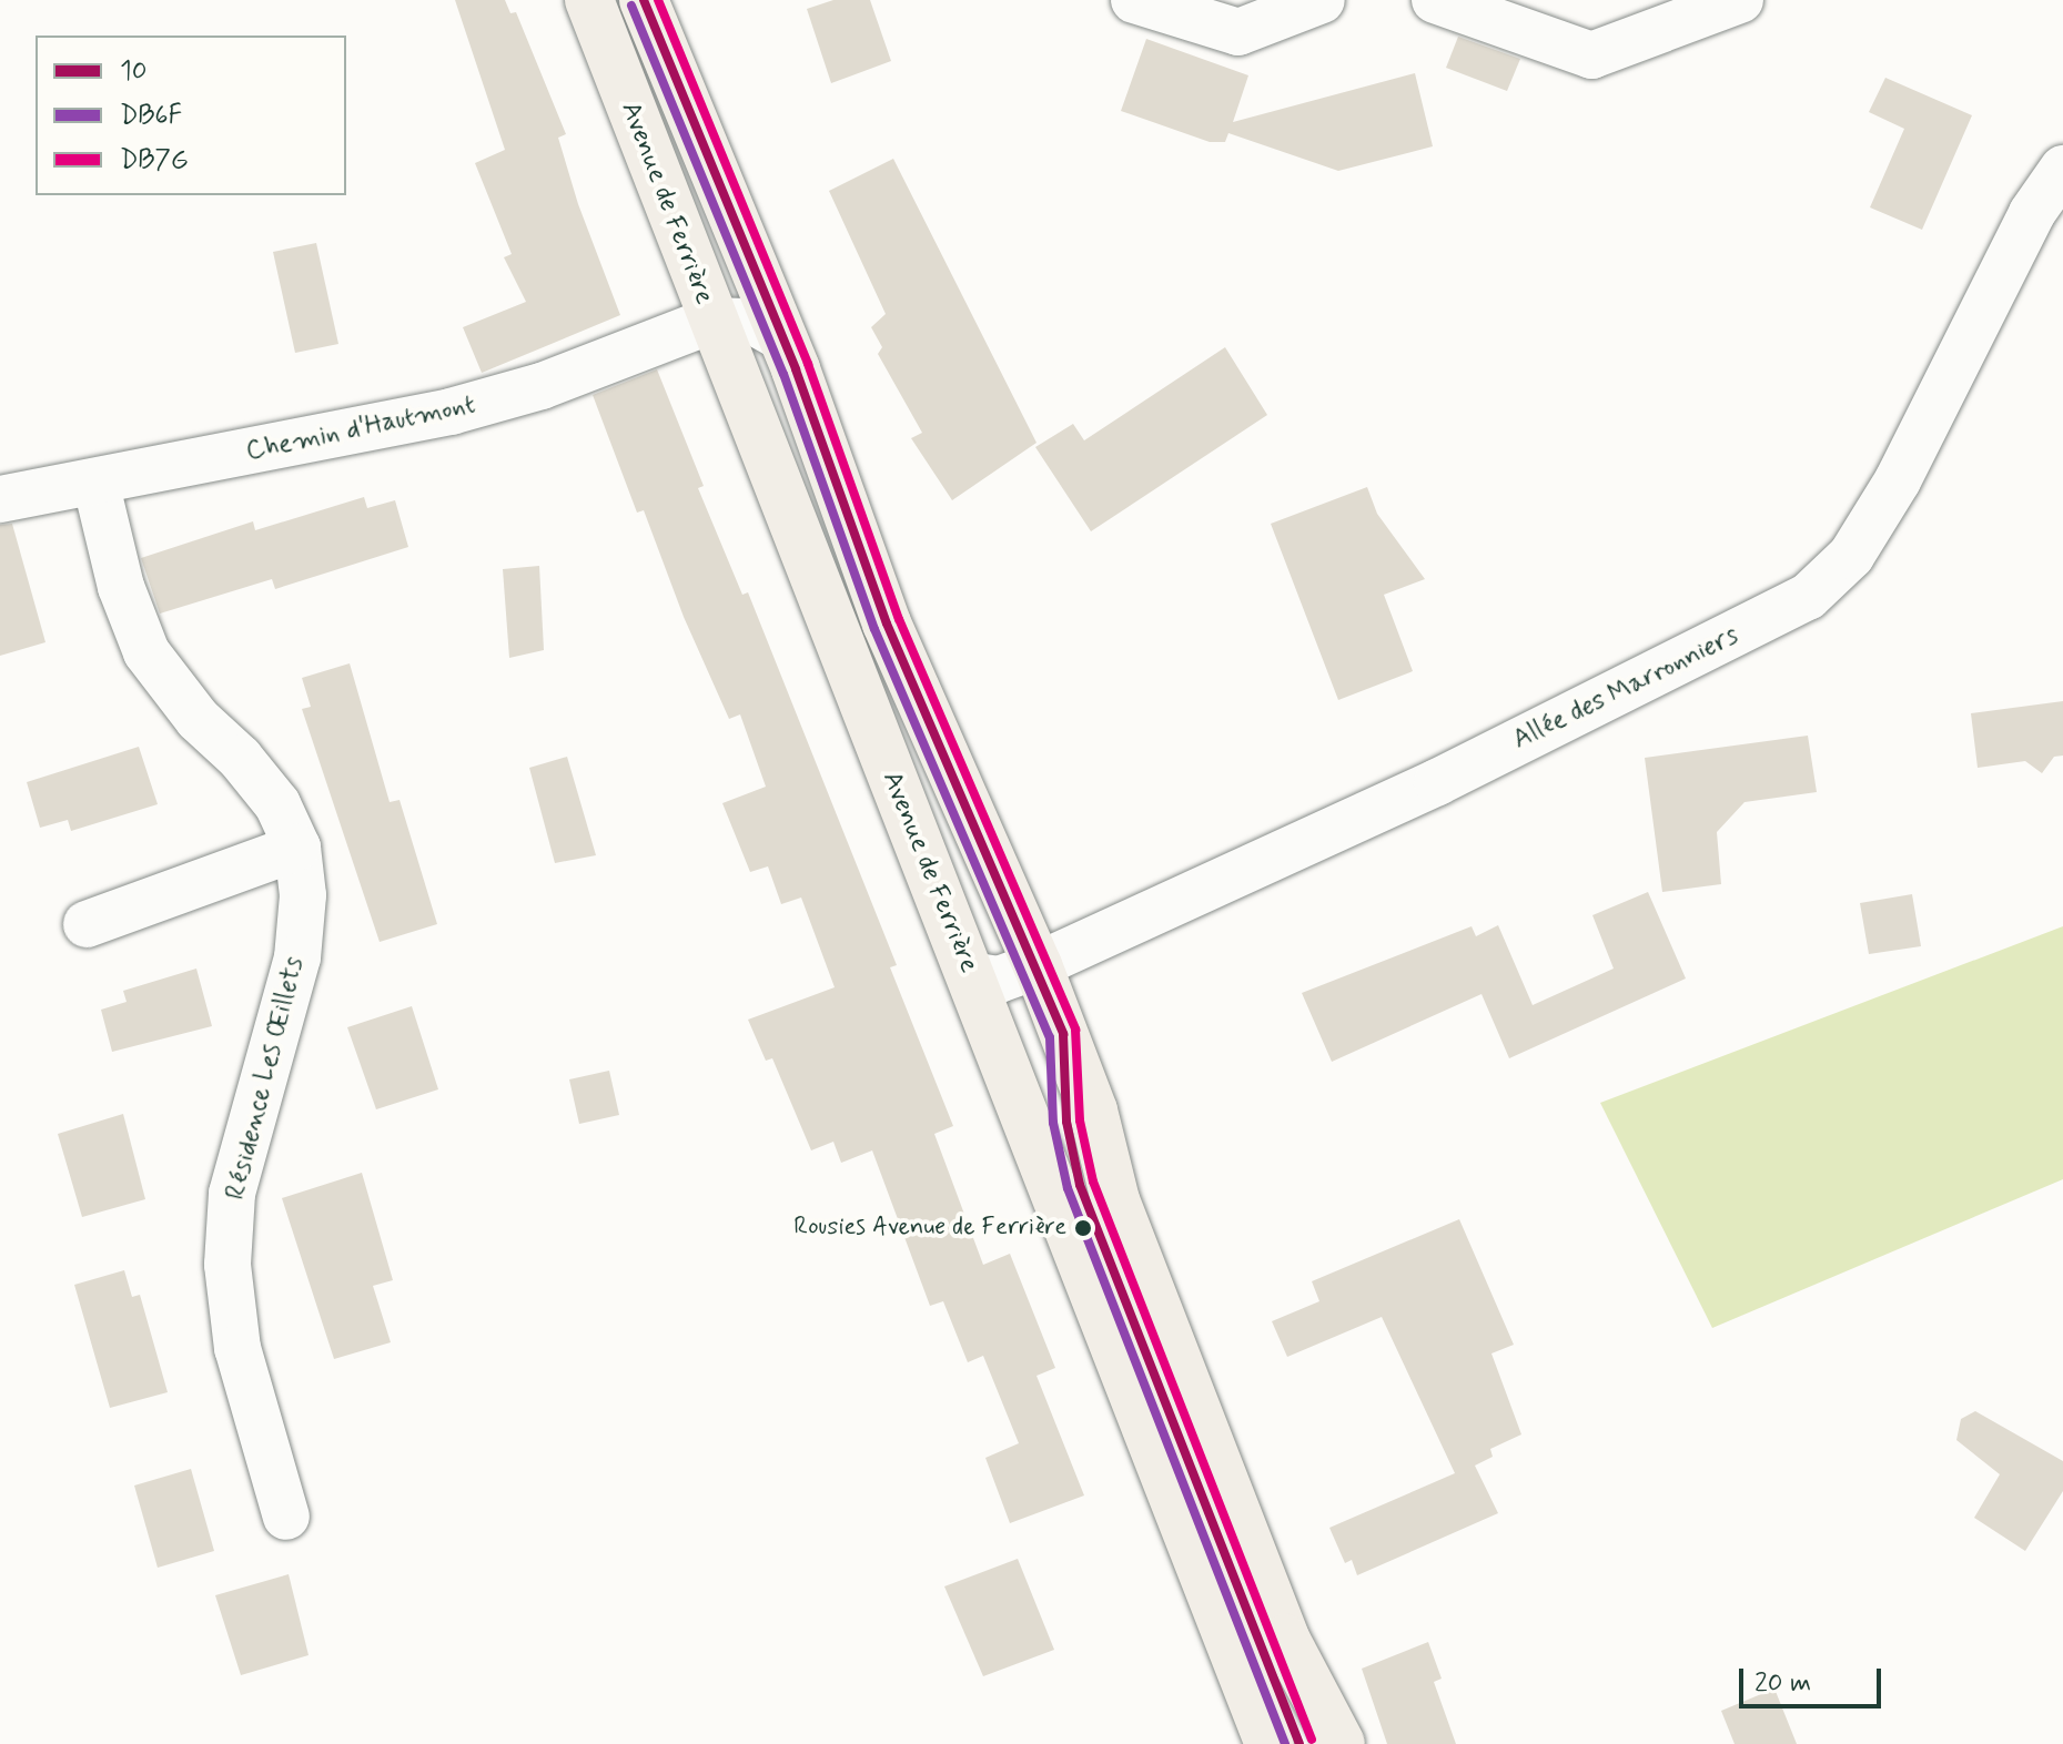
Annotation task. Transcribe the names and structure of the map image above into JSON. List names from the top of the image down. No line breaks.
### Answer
{"streets":{"main road":["Avenue de Ferrière"],"street":["Chemin d'Hautmont","Allée des Marronniers","Résidence Les Œillets"]},"crossings":[["Avenue de Ferrière","Chemin d'Hautmont"],["Avenue de Ferrière","Allée des Marronniers"],["Chemin d'Hautmont","Résidence Les Œillets"]],"places":["Rousies Avenue de Ferrière"],"lines":["transit line 10","transit line DB7G","transit line DB6F"],"legend":["10","DB6F","DB7G"],"scale_bar":"20 m"}
